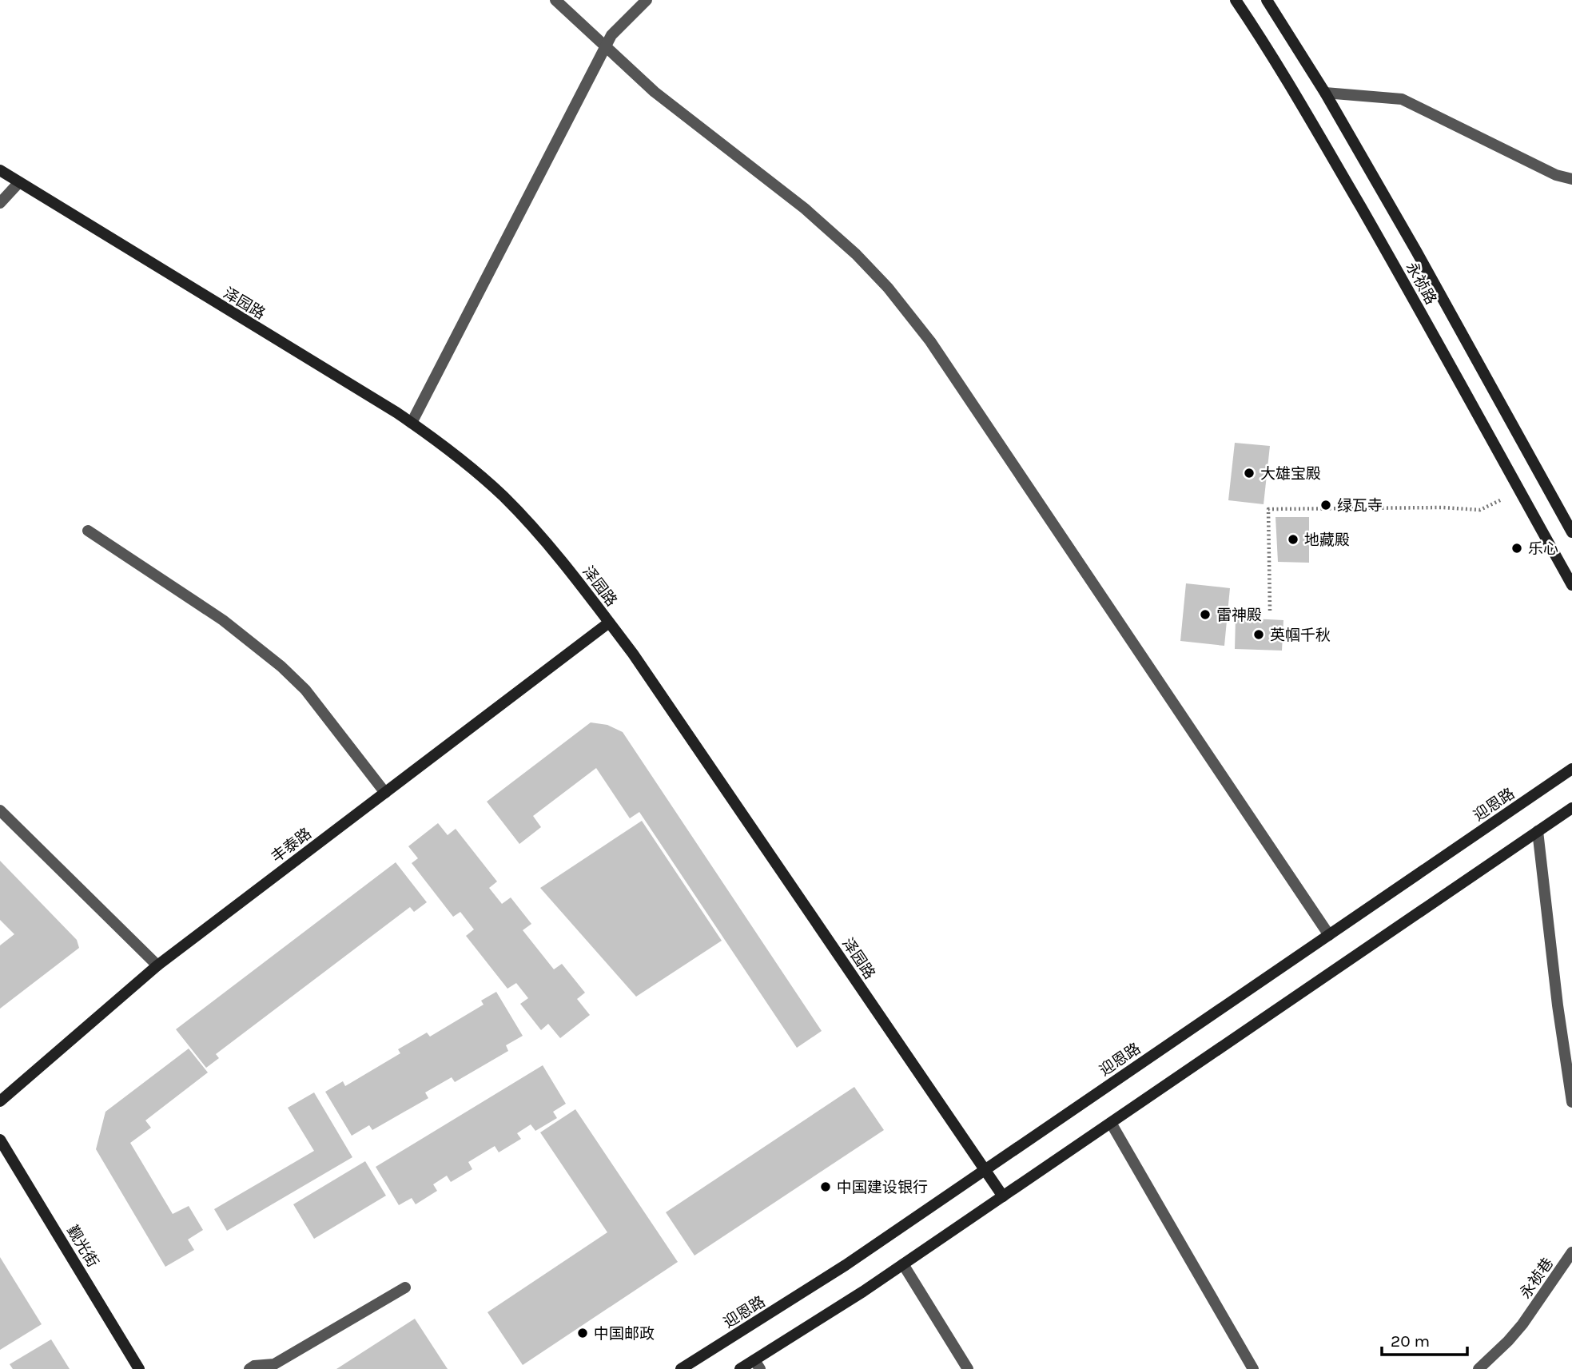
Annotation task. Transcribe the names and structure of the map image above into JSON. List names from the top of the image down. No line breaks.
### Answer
{"streets":{"street":["永祯路","泽园路","迎恩路","丰泰路","觐光街","永祯巷"]},"crossings":[["泽园路","迎恩路"],["泽园路","丰泰路"]],"places":["大雄宝殿","绿瓦寺","地藏殿","乐心","雷神殿","英帼千秋","中国建设银行","中国邮政"],"scale_bar":"20 m"}
